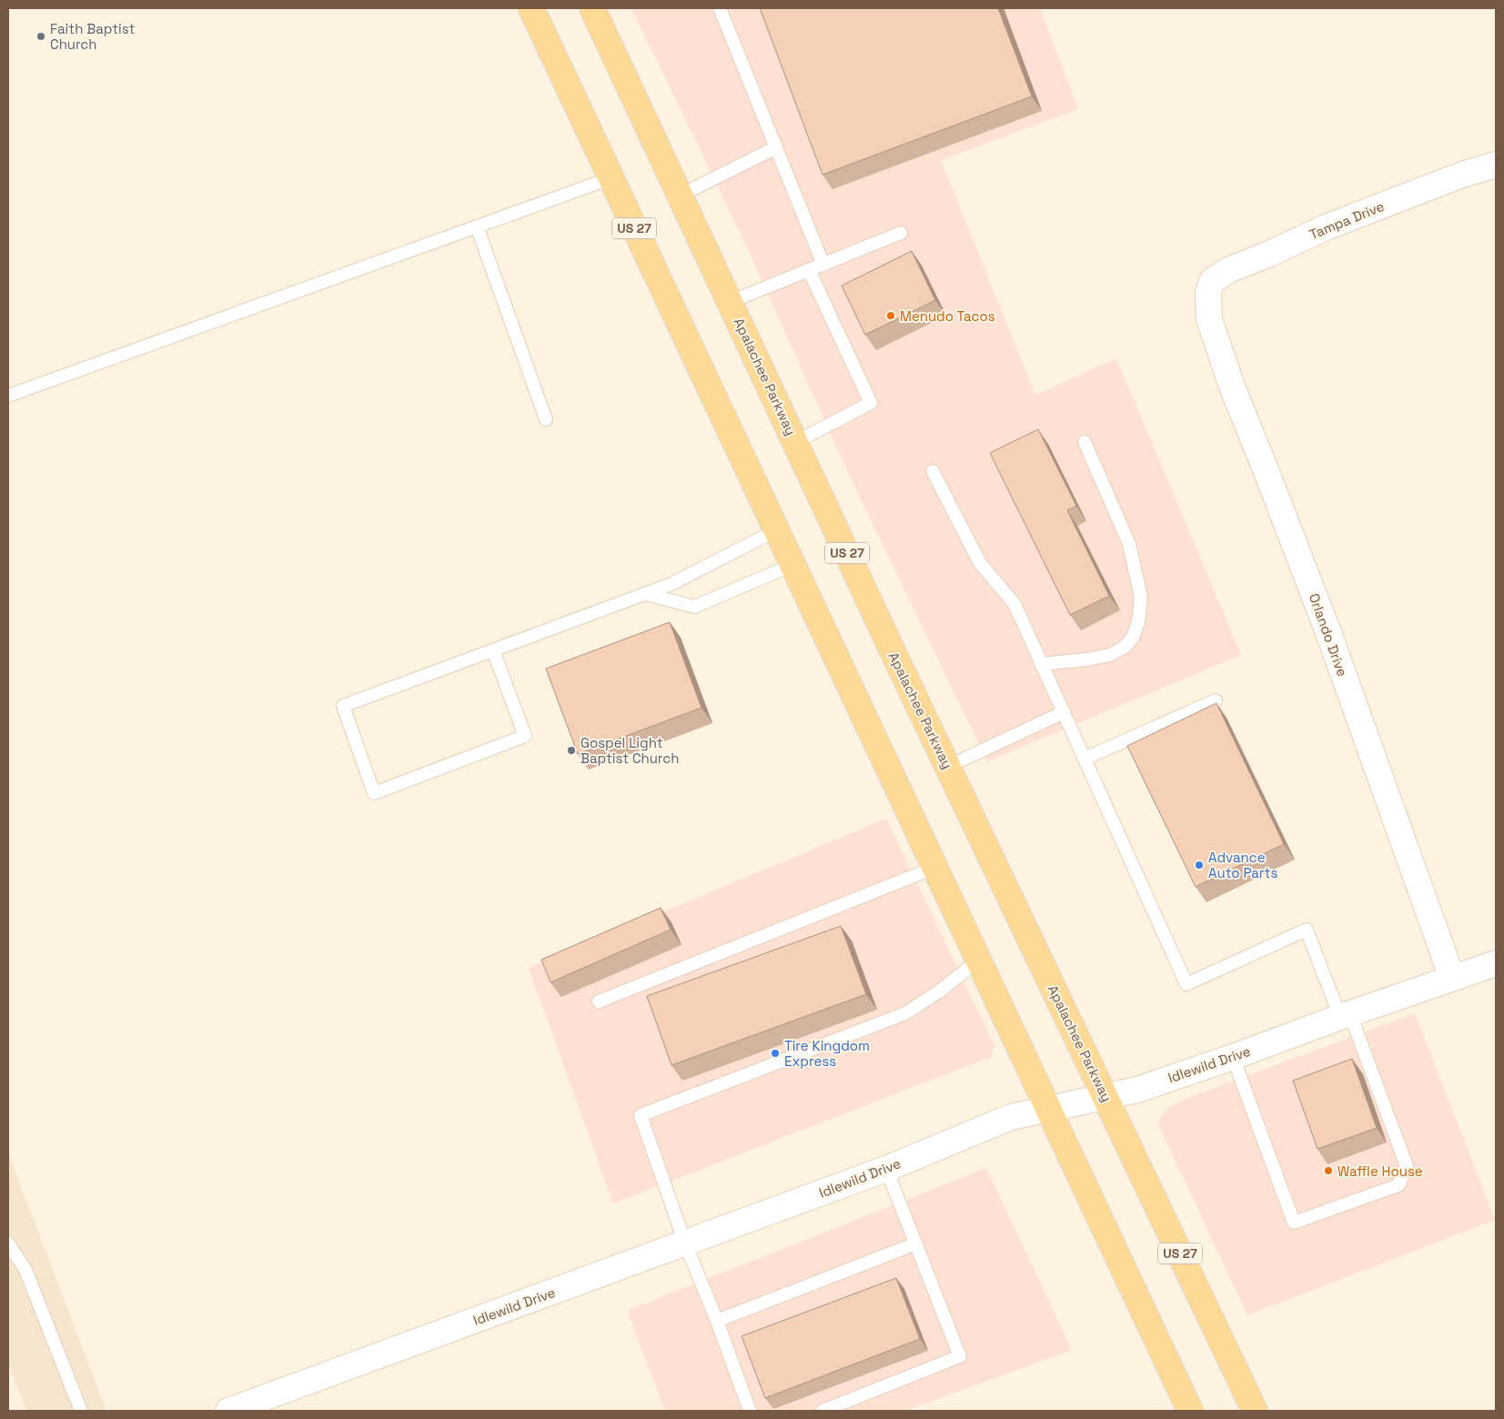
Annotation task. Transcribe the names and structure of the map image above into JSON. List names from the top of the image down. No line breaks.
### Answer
{"streets":{"main road":["US 27","Apalachee Parkway"],"street":["Tampa Drive","Orlando Drive","Idlewild Drive"]},"crossings":[["Tampa Drive","Orlando Drive"],["US 27","Idlewild Drive"],["Apalachee Parkway","Idlewild Drive"],["Orlando Drive","Idlewild Drive"]],"places":["Faith Baptist Church","Menudo Tacos","Gospel Light Baptist Church","Advance Auto Parts","Tire Kingdom Express","Waffle House"]}
